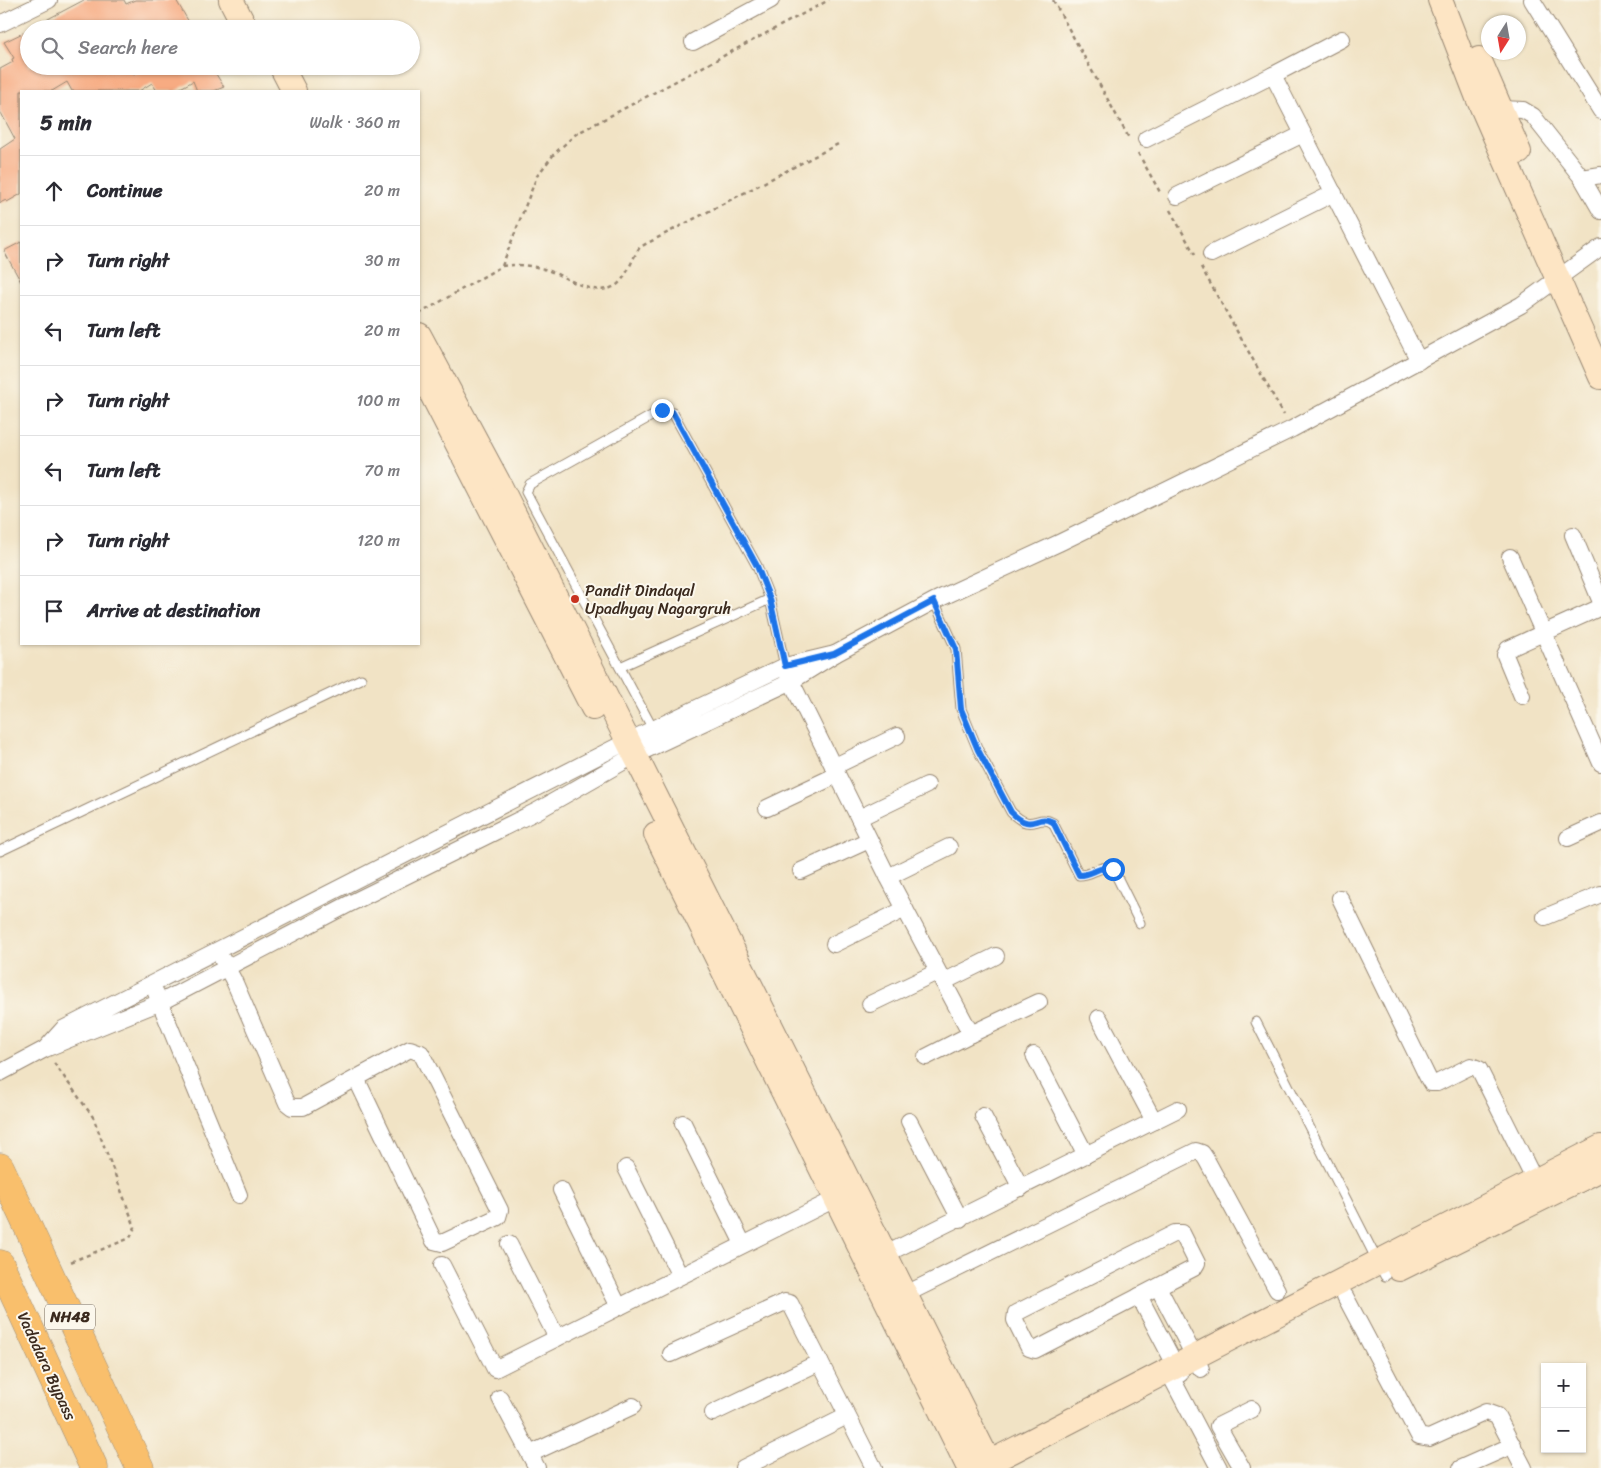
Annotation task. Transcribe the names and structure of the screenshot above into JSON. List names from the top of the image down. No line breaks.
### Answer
{"streets":{"highway":["NH48","Vadodara Bypass"]},"places":["Pandit Dindayal Upadhyay Nagargruh"],"north":"bottom","page":{"search":"Search here","heading":["5 min","Walk · 360 m"],"list":[["Continue","20 m"],["Turn right","30 m"],["Turn left","20 m"],["Turn right","100 m"],["Turn left","70 m"],["Turn right","120 m"],"Arrive at destination"],"map_buttons":["+","−"]}}
